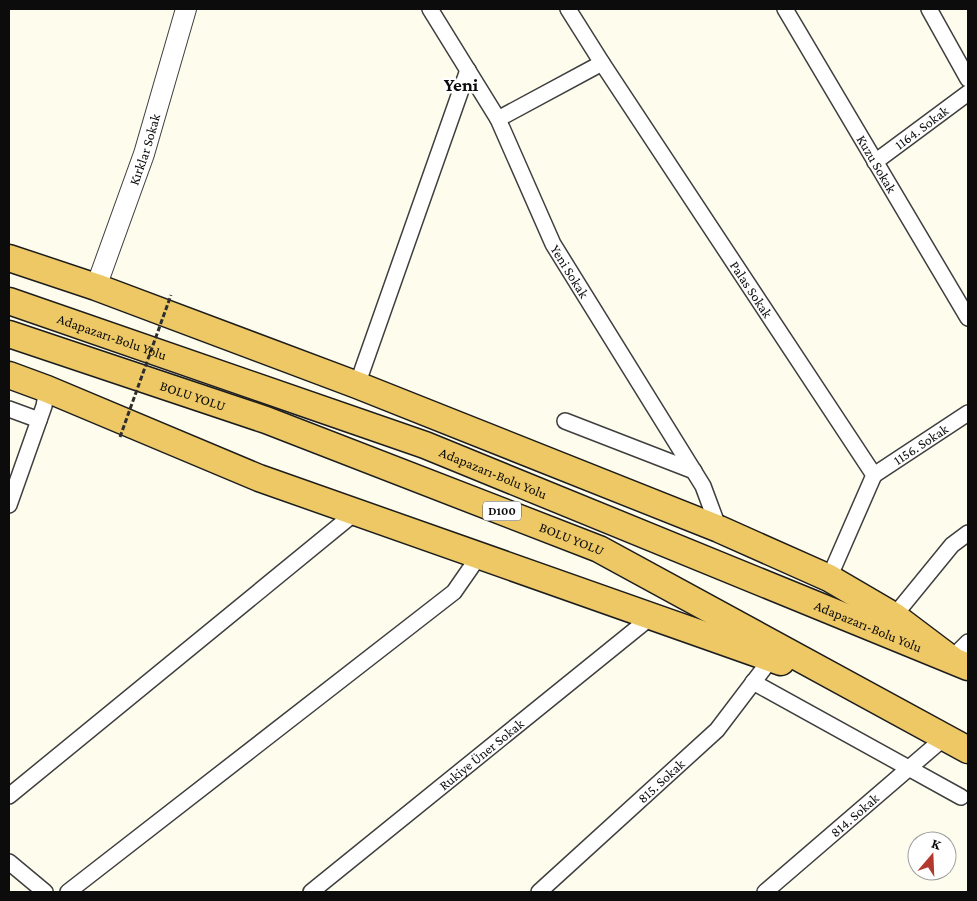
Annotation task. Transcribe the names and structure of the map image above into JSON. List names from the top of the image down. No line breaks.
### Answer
{"streets":{"highway":["Adapazarı-Bolu Yolu","BOLU YOLU","D100"],"street":["1164. Sokak","Kırklar Sokak","Kuzu Sokak","Yeni Sokak","Palas Sokak","1156. Sokak","Rukiye Üner Sokak","815. Sokak","814. Sokak"]},"crossings":[["1164. Sokak","Kuzu Sokak"],["Palas Sokak","1156. Sokak"],["BOLU YOLU","814. Sokak"]],"districts":["Yeni"],"north":"top"}
